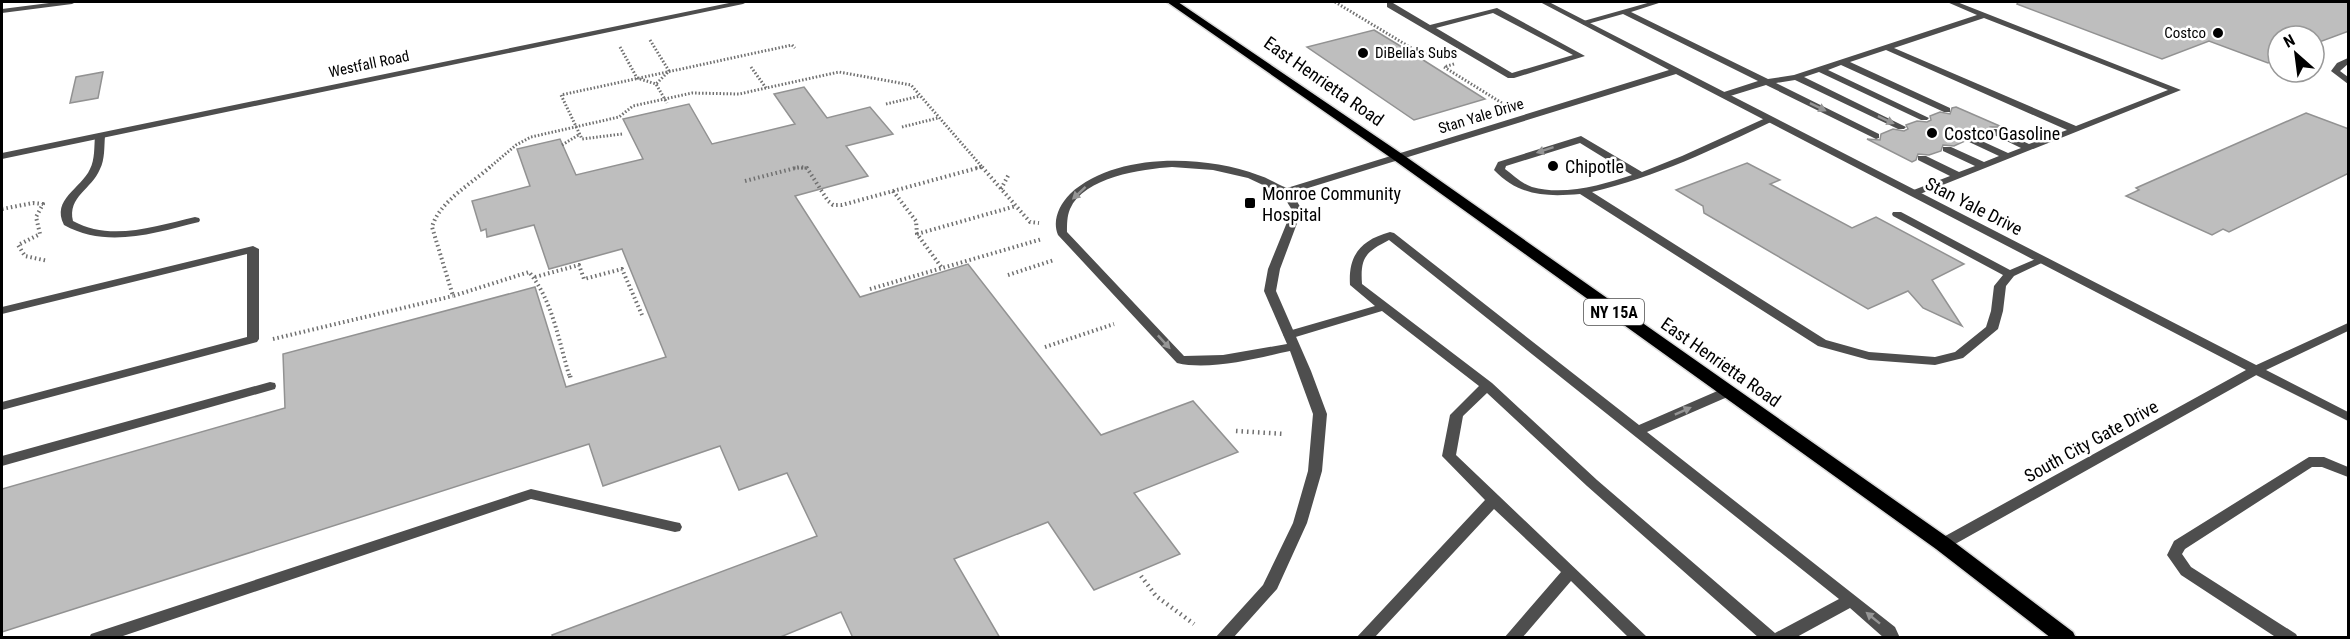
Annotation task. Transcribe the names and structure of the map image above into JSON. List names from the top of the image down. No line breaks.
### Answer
{"streets":{"main road":["East Henrietta Road","NY 15A"],"street":["Westfall Road","Stan Yale Drive","South City Gate Drive"]},"crossings":[["East Henrietta Road","Stan Yale Drive"],["East Henrietta Road","South City Gate Drive"],["Stan Yale Drive","South City Gate Drive"]],"places":{"other":["Costco","DiBella's Subs","Costco Gasoline","Chipotle"],"transit":["Monroe Community Hospital"]},"north":"top left"}
